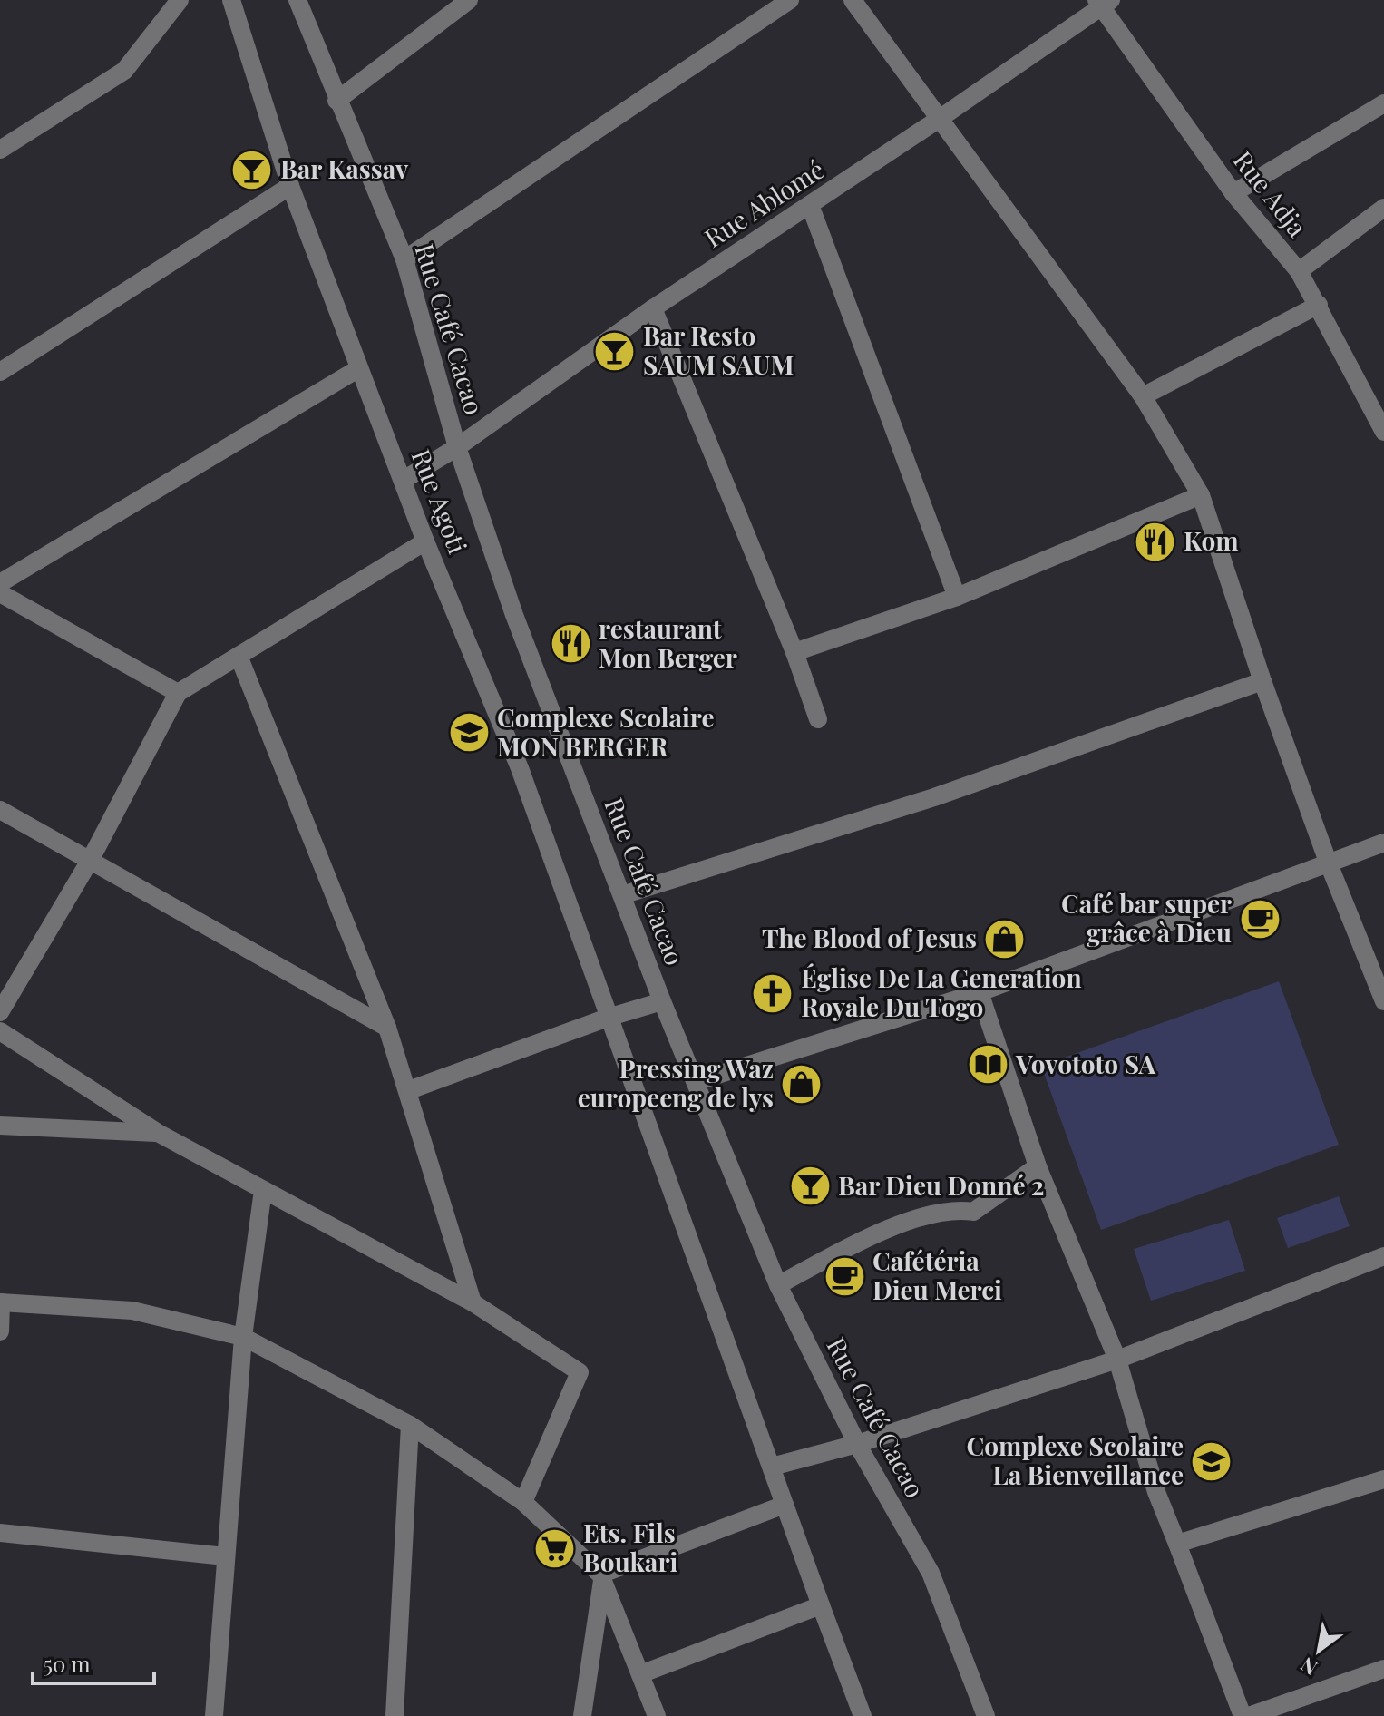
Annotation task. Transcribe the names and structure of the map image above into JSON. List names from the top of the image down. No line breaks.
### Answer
{"streets":{"street":["Rue Adja","Rue Ablomé","Rue Café Cacao","Rue Agoti"]},"crossings":[["Rue Adja","Rue Ablomé"],["Rue Ablomé","Rue Café Cacao"],["Rue Ablomé","Rue Agoti"]],"places":{"bar":["Bar Kassav","Bar Resto SAUM SAUM","Bar Dieu Donné 2"],"restaurant":["Kom","restaurant Mon Berger"],"school or university":["Complexe Scolaire MON BERGER","Complexe Scolaire La Bienveillance"],"cafe":["Café bar super grâce à Dieu","Cafétéria Dieu Merci"],"shop":["The Blood of Jesus","Pressing Waz europeeng de lys"],"church":["Église De La Generation Royale Du Togo"],"library":["Vovototo SA"],"supermarket":["Ets. Fils Boukari"]},"scale_bar":"50 m","north":"bottom left"}
